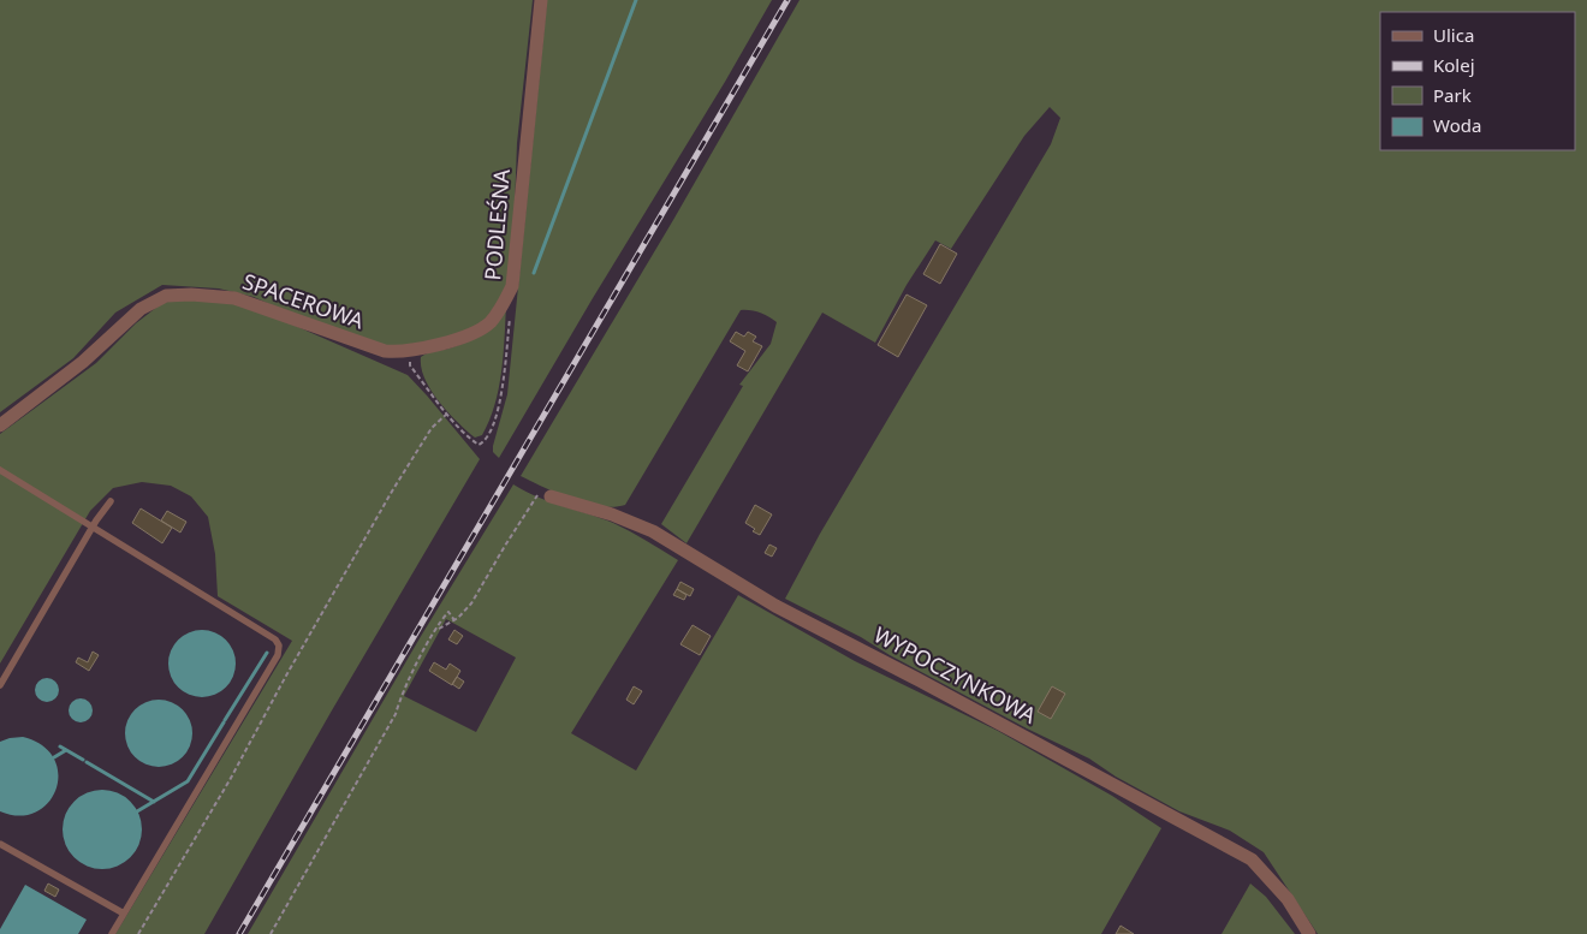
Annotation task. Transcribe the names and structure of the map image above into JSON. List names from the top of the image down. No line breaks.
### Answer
{"streets":{"street":["PODLEŚNA","SPACEROWA","WYPOCZYNKOWA"]},"crossings":[["PODLEŚNA","SPACEROWA"]],"legend":["Ulica","Kolej","Park","Woda"]}
